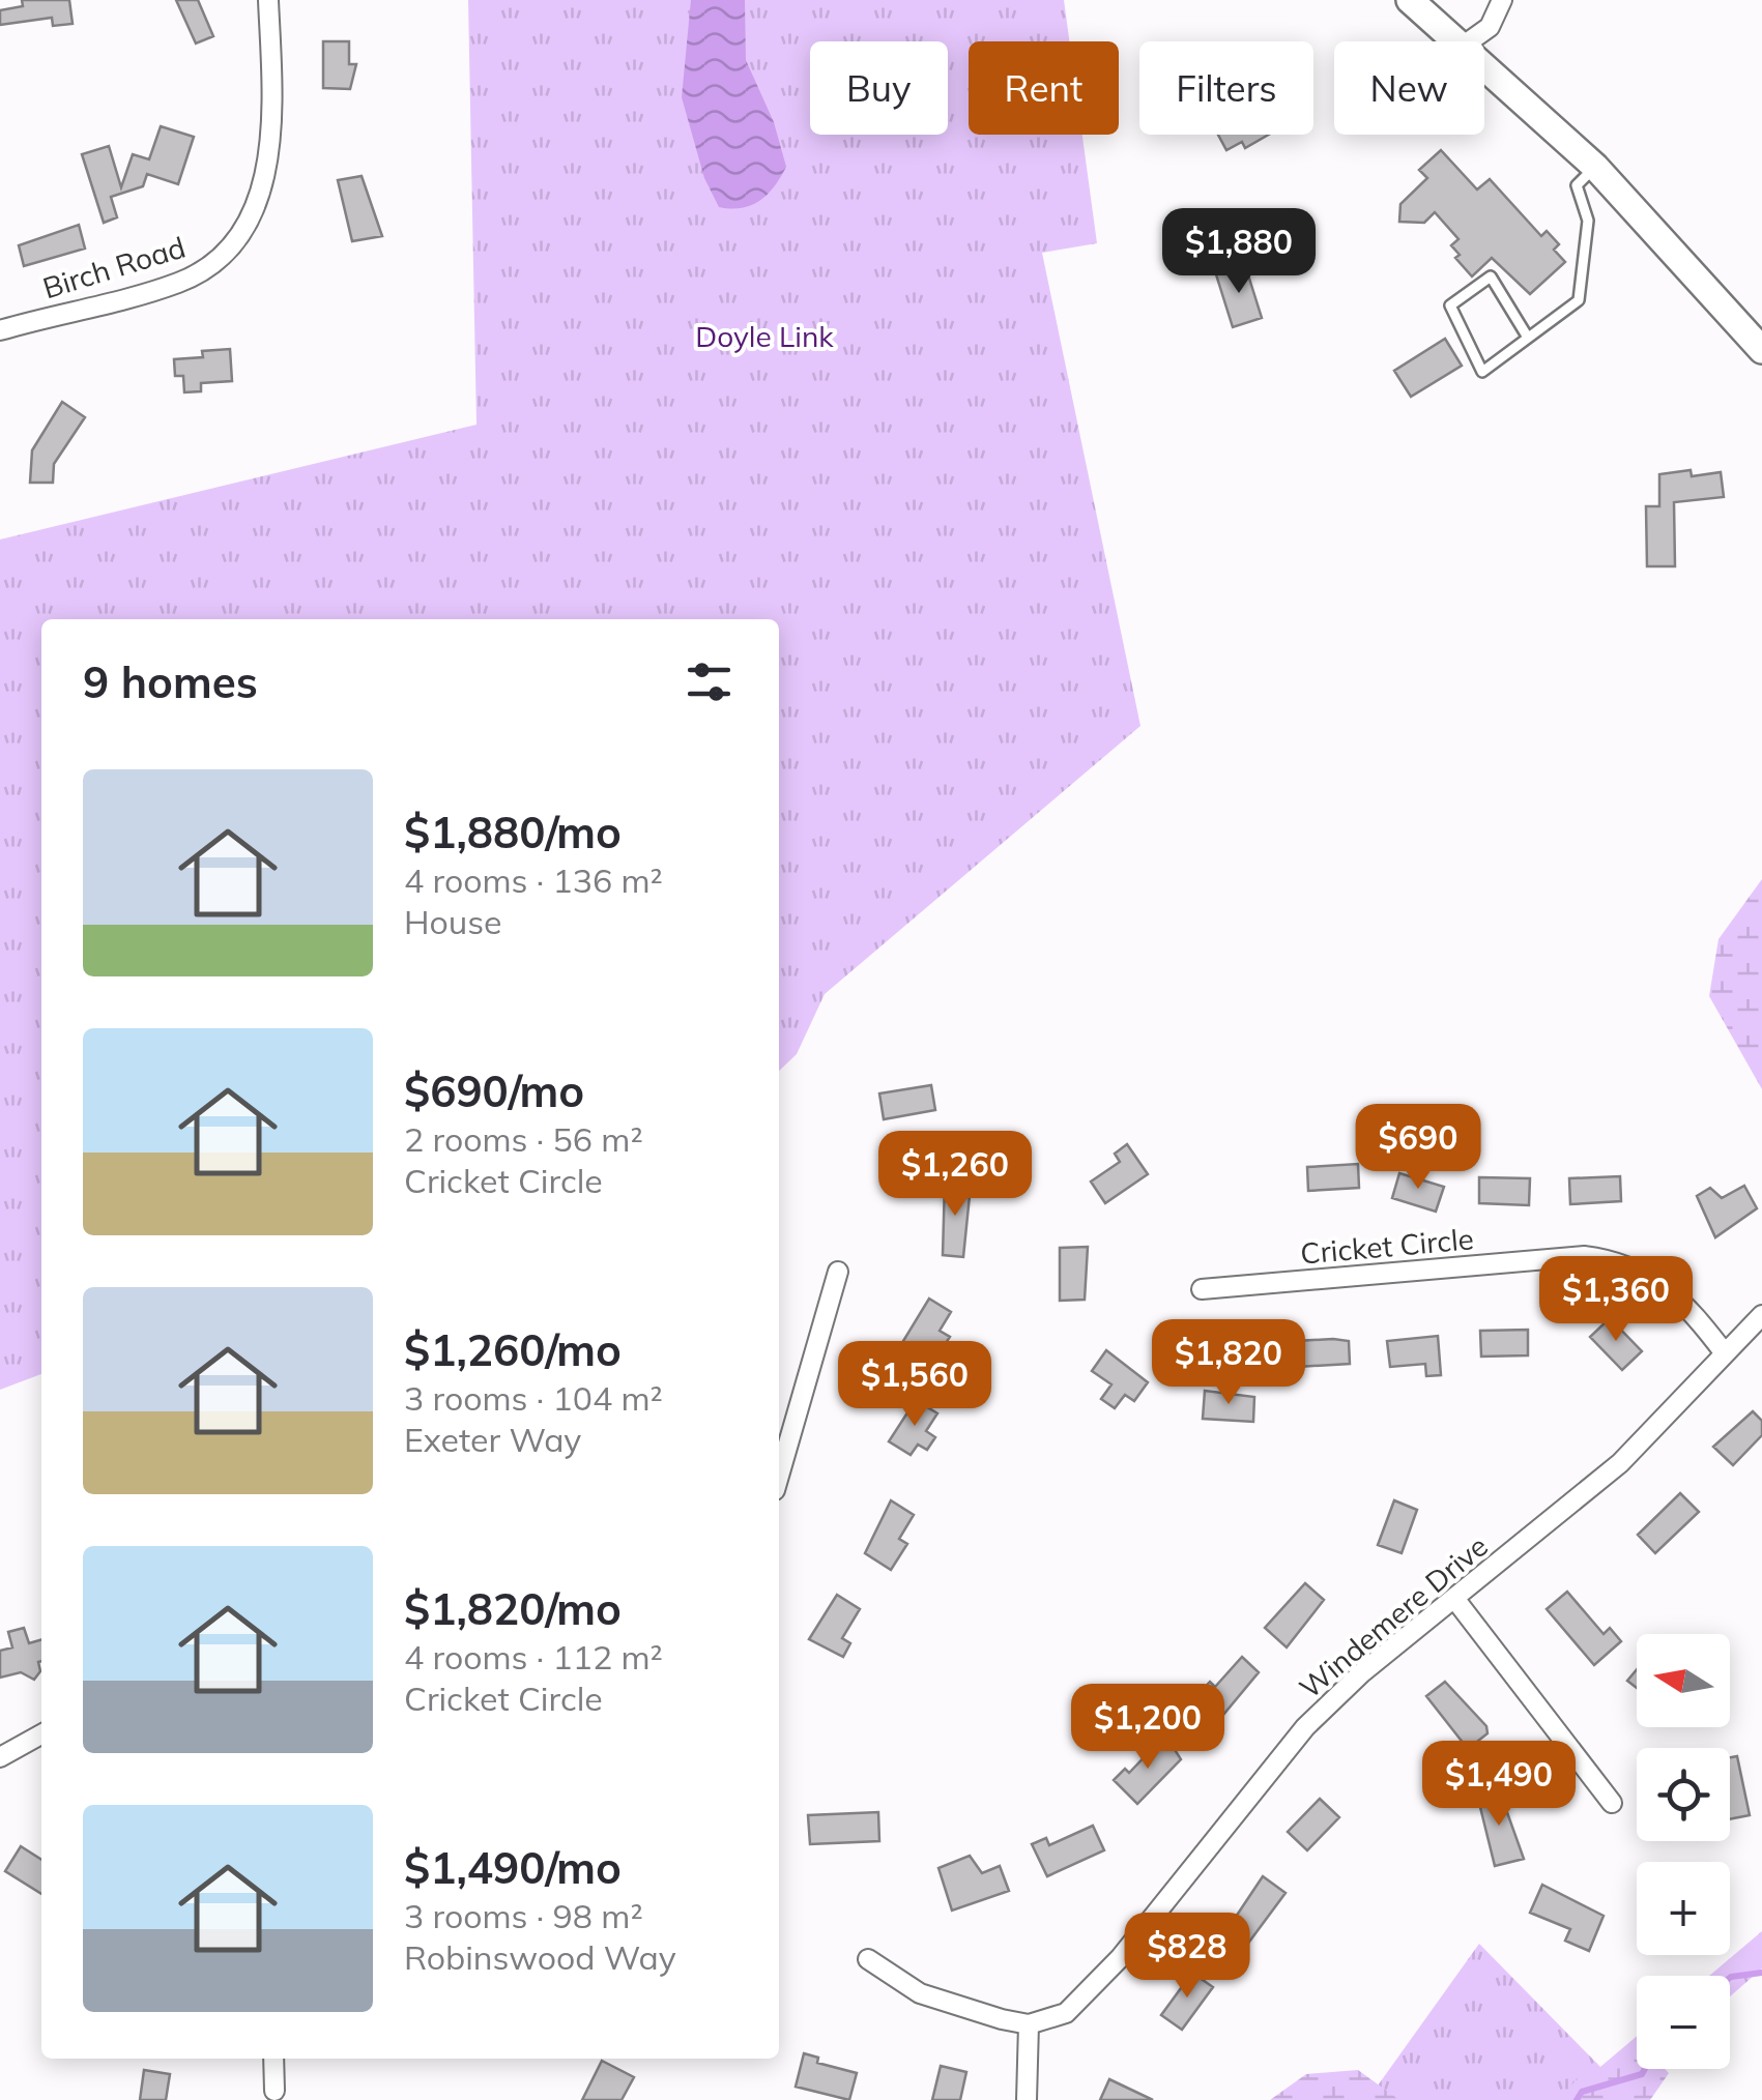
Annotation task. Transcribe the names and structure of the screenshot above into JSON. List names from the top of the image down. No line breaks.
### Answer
{"streets":{"street":["Birch Road","Cricket Circle","Windemere Drive"]},"crossings":[["Cricket Circle","Windemere Drive"]],"parks":["Doyle Link"],"north":"left","page":{"chip":["Buy","Rent","Filters","New"],"price":["$1,880","$690","$1,260","$1,360","$1,820","$1,560","$1,200","$1,490","$828"],"heading":"9 homes","list":[{"name":"$1,880/mo","note":"4 rooms · 136 m² · House"},{"name":"$690/mo","note":"2 rooms · 56 m² · Cricket Circle"},{"name":"$1,260/mo","note":"3 rooms · 104 m² · Exeter Way"},{"name":"$1,820/mo","note":"4 rooms · 112 m² · Cricket Circle"},{"name":"$1,490/mo","note":"3 rooms · 98 m² · Robinswood Way"}],"map_buttons":["+","−"]}}
